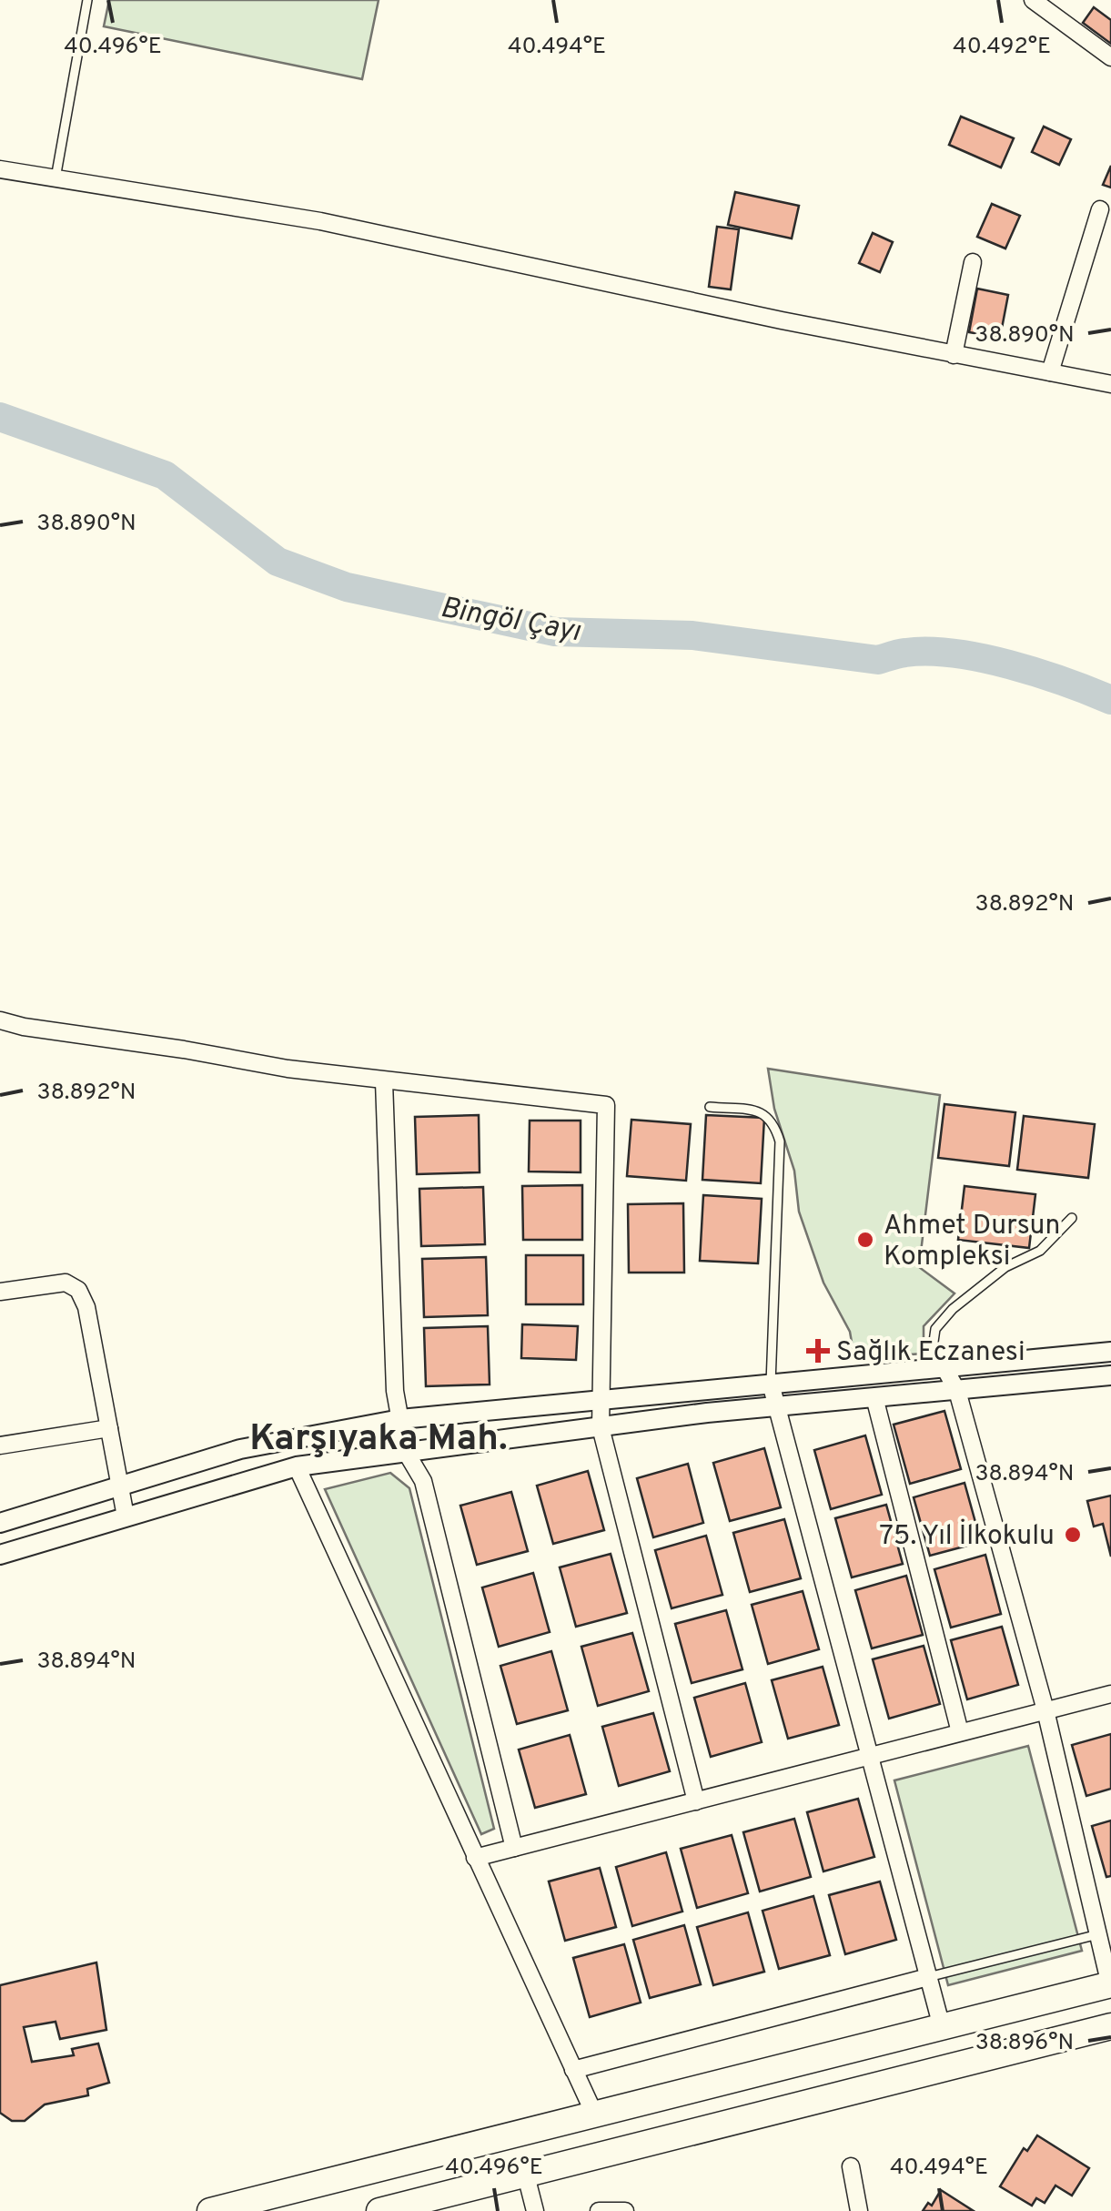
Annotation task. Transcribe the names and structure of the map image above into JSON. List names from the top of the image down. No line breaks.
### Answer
{"districts":["Karşıyaka Mah."],"water":["Bingöl Çayı"],"places":{"other":["Ahmet Dursun Kompleksi","75. Yıl İlkokulu"],"health":["Sağlık Eczanesi"]},"coordinates":["40.492°E","40.496°E","40.494°E","38.890°N","38.892°N","38.894°N","38.896°N"]}
